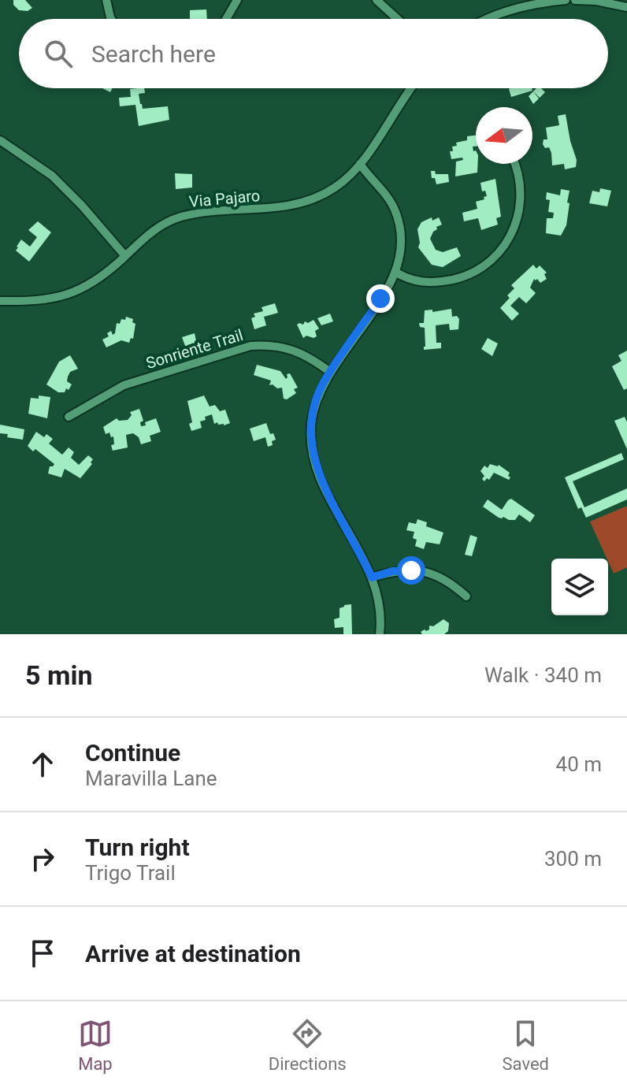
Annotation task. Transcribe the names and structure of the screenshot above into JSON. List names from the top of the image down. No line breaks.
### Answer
{"streets":{"street":["Via Pajaro","Sonriente Trail"]},"north":"left","page":{"search":"Search here","heading":["5 min","Walk · 340 m"],"list":[["Continue","Maravilla Lane","40 m"],["Turn right","Trigo Trail","300 m"],"Arrive at destination"],"nav":["Map","Directions","Saved"]}}
